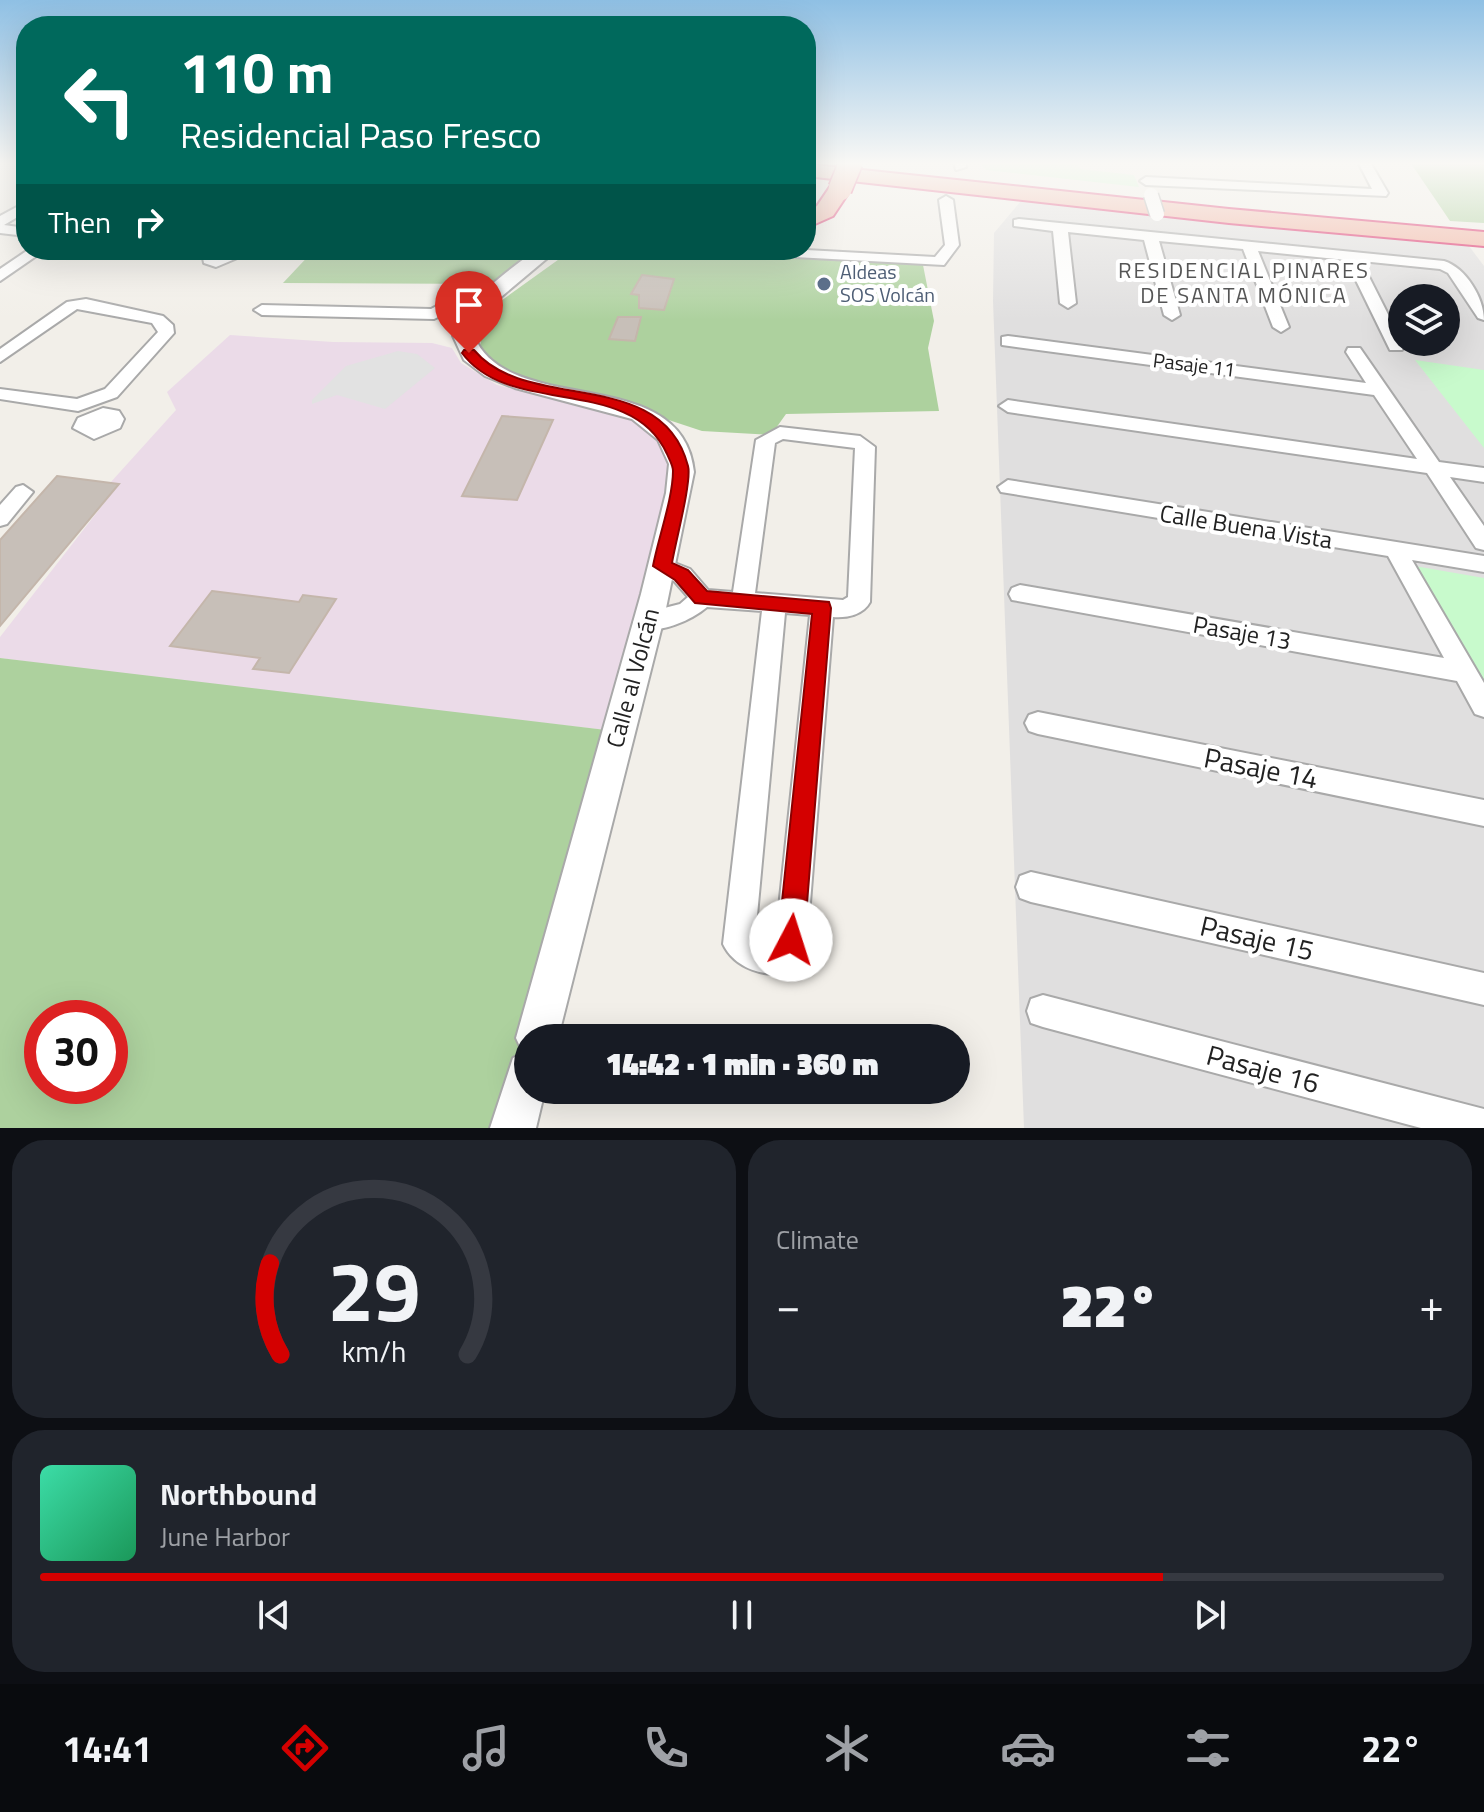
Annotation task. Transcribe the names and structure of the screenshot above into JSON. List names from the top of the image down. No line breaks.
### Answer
{"streets":{"street":["Pasaje 11","Calle Buena Vista","Pasaje 13","Calle al Volcán","Pasaje 14","Pasaje 15","Pasaje 16"]},"districts":["RESIDENCIAL PINARES DE SANTA MÓNICA"],"places":["Aldeas SOS Volcán"],"page":{"turn":["110 m","Residencial Paso Fresco"],"then":"Then","limit":"30","trip":"14:42 · 1 min · 360 m","tile":"Climate","heat":["−","22°","+"],"song":["Northbound","June Harbor"],"tabs":["14:41","22°"],"gauge":["29","km/h"]}}
